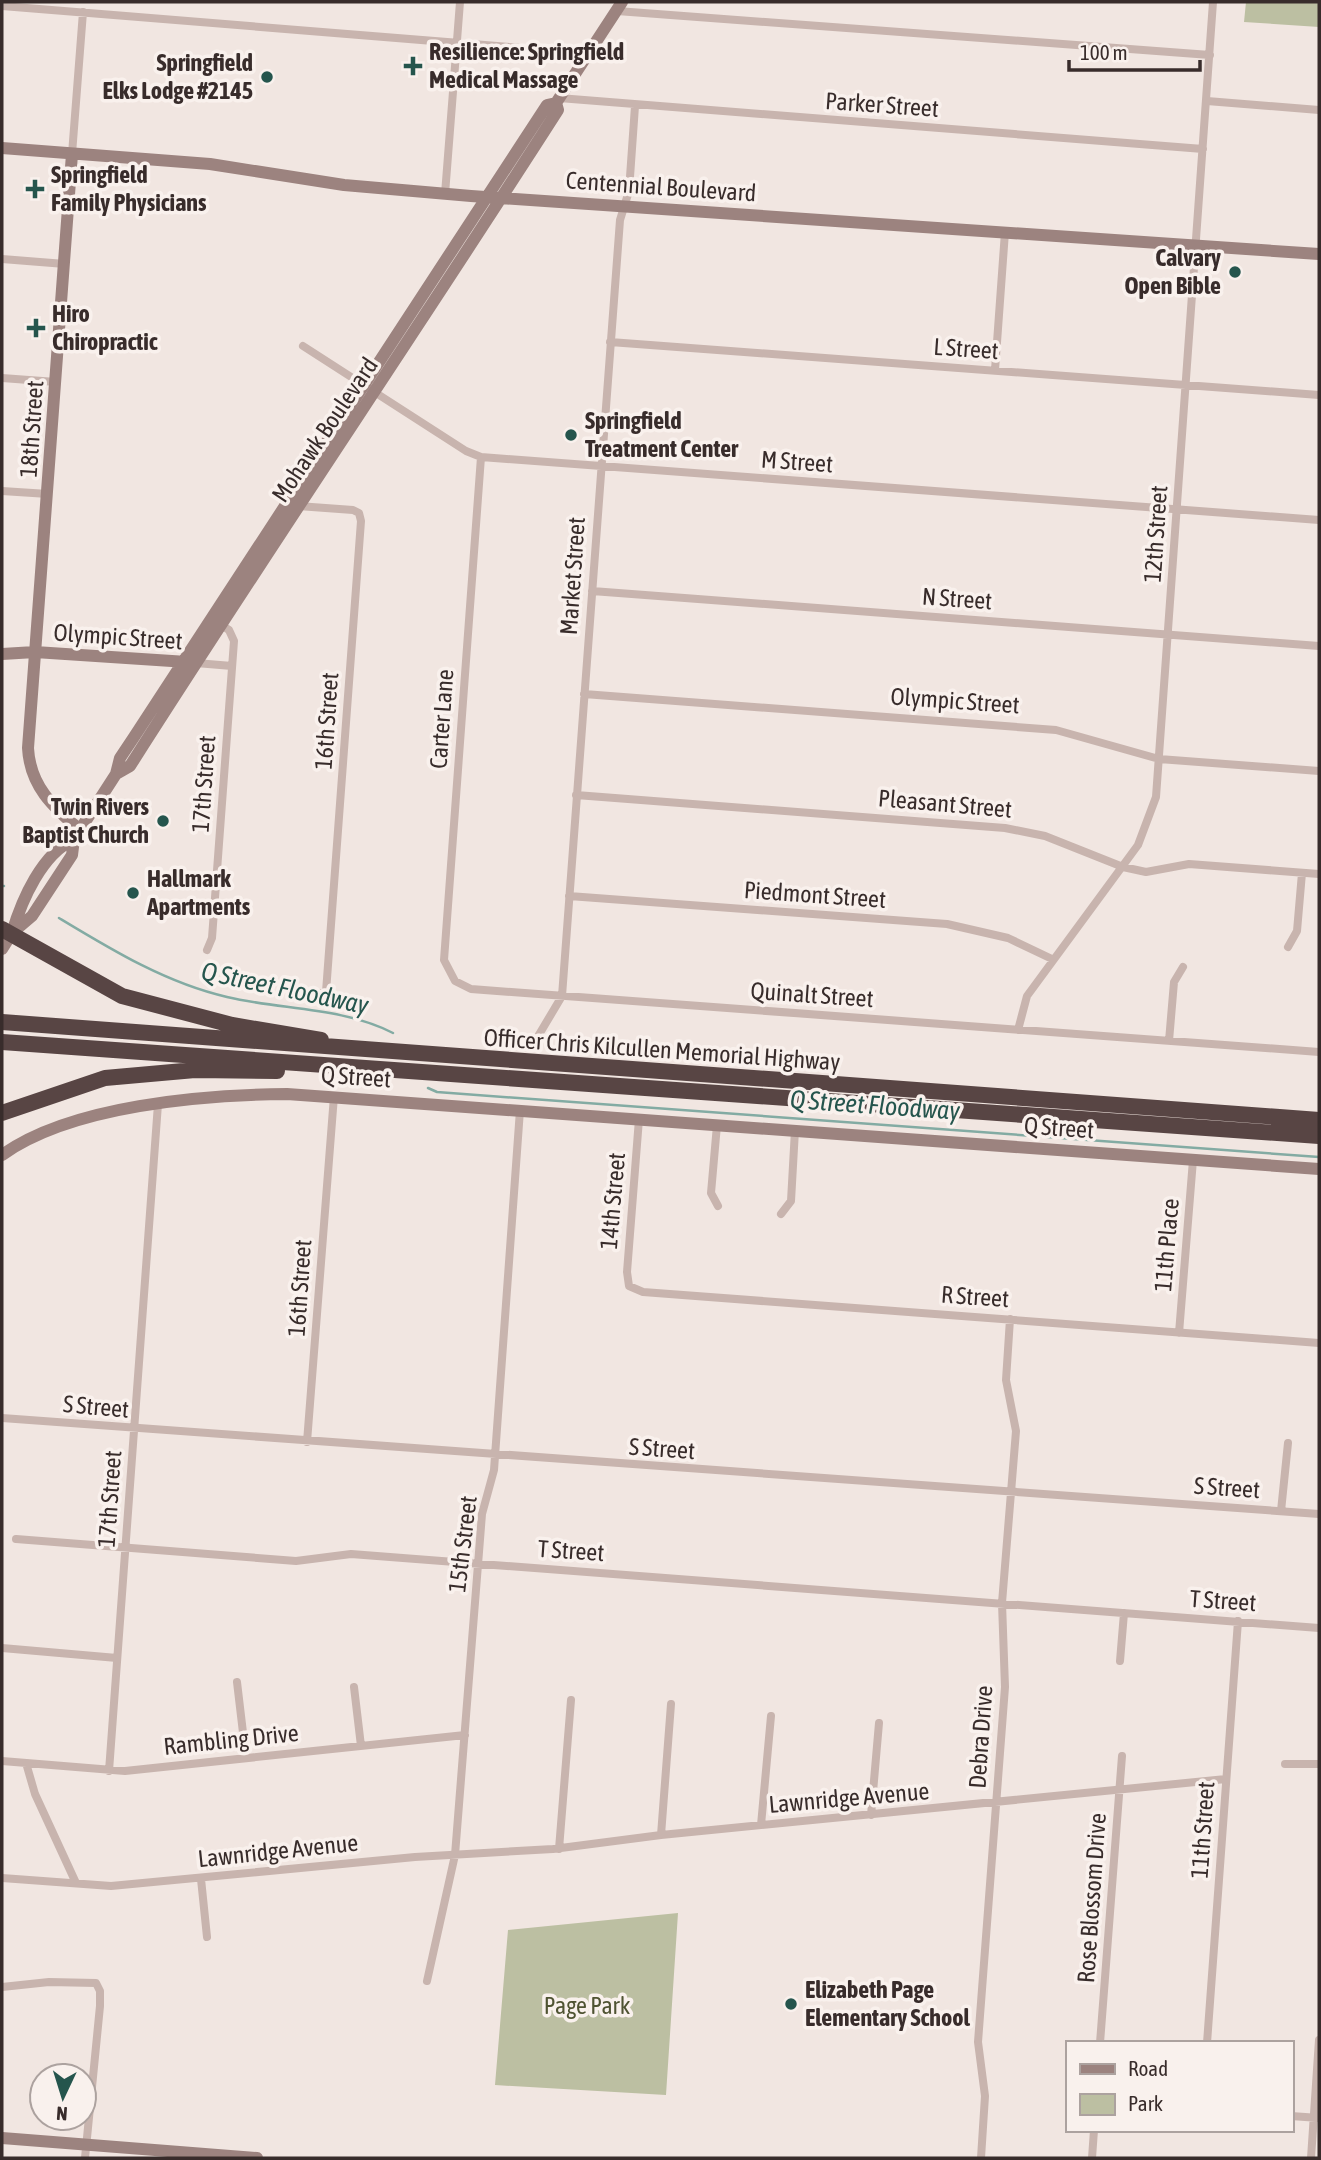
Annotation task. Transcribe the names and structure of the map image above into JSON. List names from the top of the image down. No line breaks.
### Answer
{"streets":{"highway":["Officer Chris Kilcullen Memorial Highway"],"main road":["Centennial Boulevard","18th Street","Mohawk Boulevard","Olympic Street","Q Street"],"street":["Parker Street","L Street","M Street","12th Street","Market Street","N Street","Carter Lane","16th Street","17th Street","Pleasant Street","Piedmont Street","Quinalt Street","14th Street","11th Place","R Street","S Street","15th Street","T Street","Debra Drive","Rambling Drive","Lawnridge Avenue","11th Street","Rose Blossom Drive"]},"crossings":[["Parker Street","Mohawk Boulevard"],["Parker Street","12th Street"],["Parker Street","Market Street"],["Centennial Boulevard","18th Street"],["Centennial Boulevard","Mohawk Boulevard"],["Centennial Boulevard","12th Street"],["Centennial Boulevard","Market Street"],["L Street","12th Street"],["L Street","Market Street"],["18th Street","Mohawk Boulevard"],["18th Street","Olympic Street"],["Mohawk Boulevard","M Street"],["Mohawk Boulevard","Olympic Street"],["Mohawk Boulevard","16th Street"],["Mohawk Boulevard","17th Street"],["M Street","12th Street"],["M Street","Market Street"],["M Street","Carter Lane"],["12th Street","N Street"],["12th Street","Olympic Street"],["12th Street","Pleasant Street"],["12th Street","Piedmont Street"],["12th Street","Quinalt Street"],["Market Street","N Street"],["Market Street","Olympic Street"],["Market Street","Pleasant Street"],["Market Street","Piedmont Street"],["Market Street","Quinalt Street"],["Olympic Street","17th Street"],["Carter Lane","Quinalt Street"],["16th Street","Q Street"],["16th Street","S Street"],["17th Street","Q Street"],["17th Street","S Street"],["17th Street","T Street"],["17th Street","Rambling Drive"],["Q Street","14th Street"],["Q Street","11th Place"],["Q Street","15th Street"],["14th Street","R Street"],["11th Place","R Street"],["R Street","Debra Drive"],["S Street","15th Street"],["S Street","Debra Drive"],["15th Street","T Street"],["15th Street","Rambling Drive"],["15th Street","Lawnridge Avenue"],["T Street","Debra Drive"],["T Street","11th Street"],["Debra Drive","Lawnridge Avenue"],["Lawnridge Avenue","11th Street"],["Lawnridge Avenue","Rose Blossom Drive"]],"water":["Q Street Floodway"],"parks":["Page Park"],"places":{"health":["Resilience: Springfield Medical Massage","Springfield Family Physicians","Hiro Chiropractic"],"other":["Springfield Elks Lodge #2145","Calvary Open Bible","Springfield Treatment Center","Twin Rivers Baptist Church","Hallmark Apartments","Elizabeth Page Elementary School"]},"legend":["Road","Park"],"scale_bar":"100 m","north":"bottom"}
